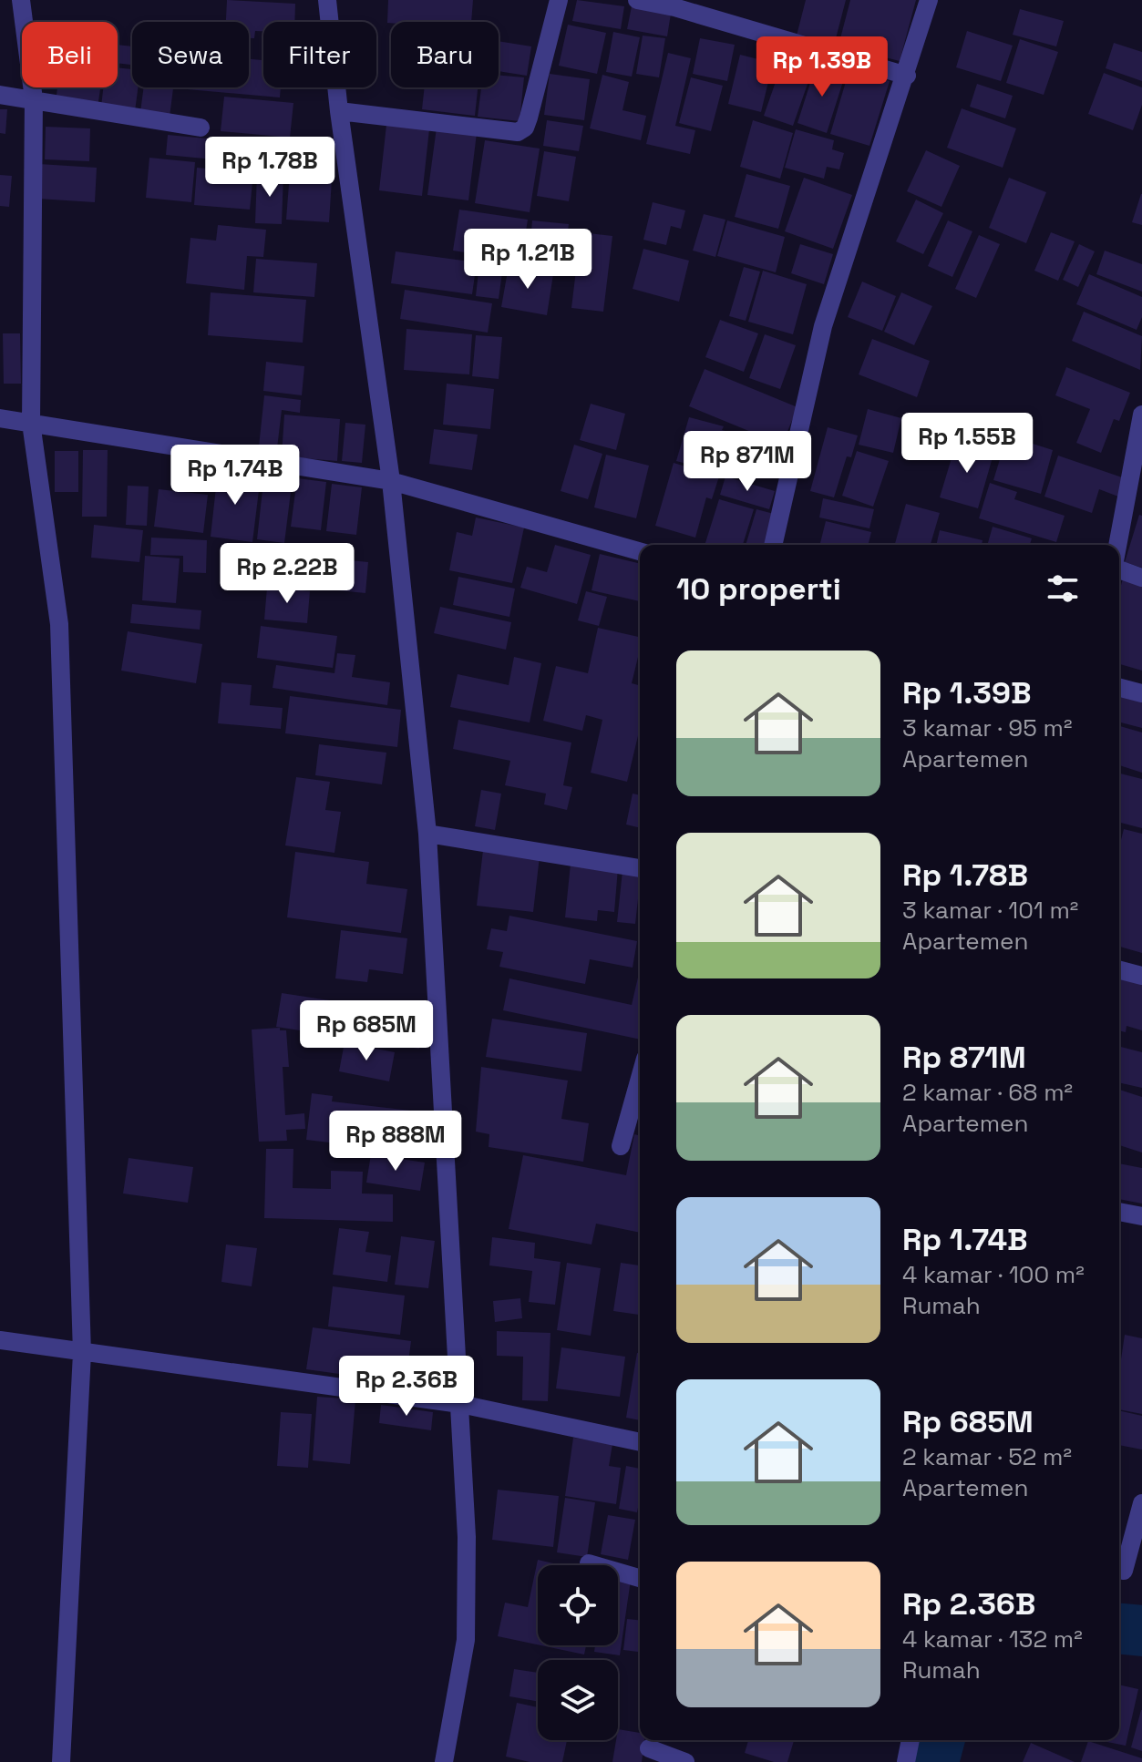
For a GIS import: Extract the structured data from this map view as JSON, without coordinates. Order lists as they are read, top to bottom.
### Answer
{
  "page": {
    "chip": [
      "Beli",
      "Sewa",
      "Filter",
      "Baru"
    ],
    "price": [
      "Rp 1.39B",
      "Rp 1.78B",
      "Rp 1.21B",
      "Rp 1.55B",
      "Rp 871M",
      "Rp 1.74B",
      "Rp 2.22B",
      "Rp 685M",
      "Rp 888M",
      "Rp 2.36B"
    ],
    "heading": "10 properti",
    "list": [
      {
        "name": "Rp 1.39B",
        "note": "3 kamar · 95 m² · Apartemen"
      },
      {
        "name": "Rp 1.78B",
        "note": "3 kamar · 101 m² · Apartemen"
      },
      {
        "name": "Rp 871M",
        "note": "2 kamar · 68 m² · Apartemen"
      },
      {
        "name": "Rp 1.74B",
        "note": "4 kamar · 100 m² · Rumah"
      },
      {
        "name": "Rp 685M",
        "note": "2 kamar · 52 m² · Apartemen"
      },
      {
        "name": "Rp 2.36B",
        "note": "4 kamar · 132 m² · Rumah"
      }
    ]
  }
}
